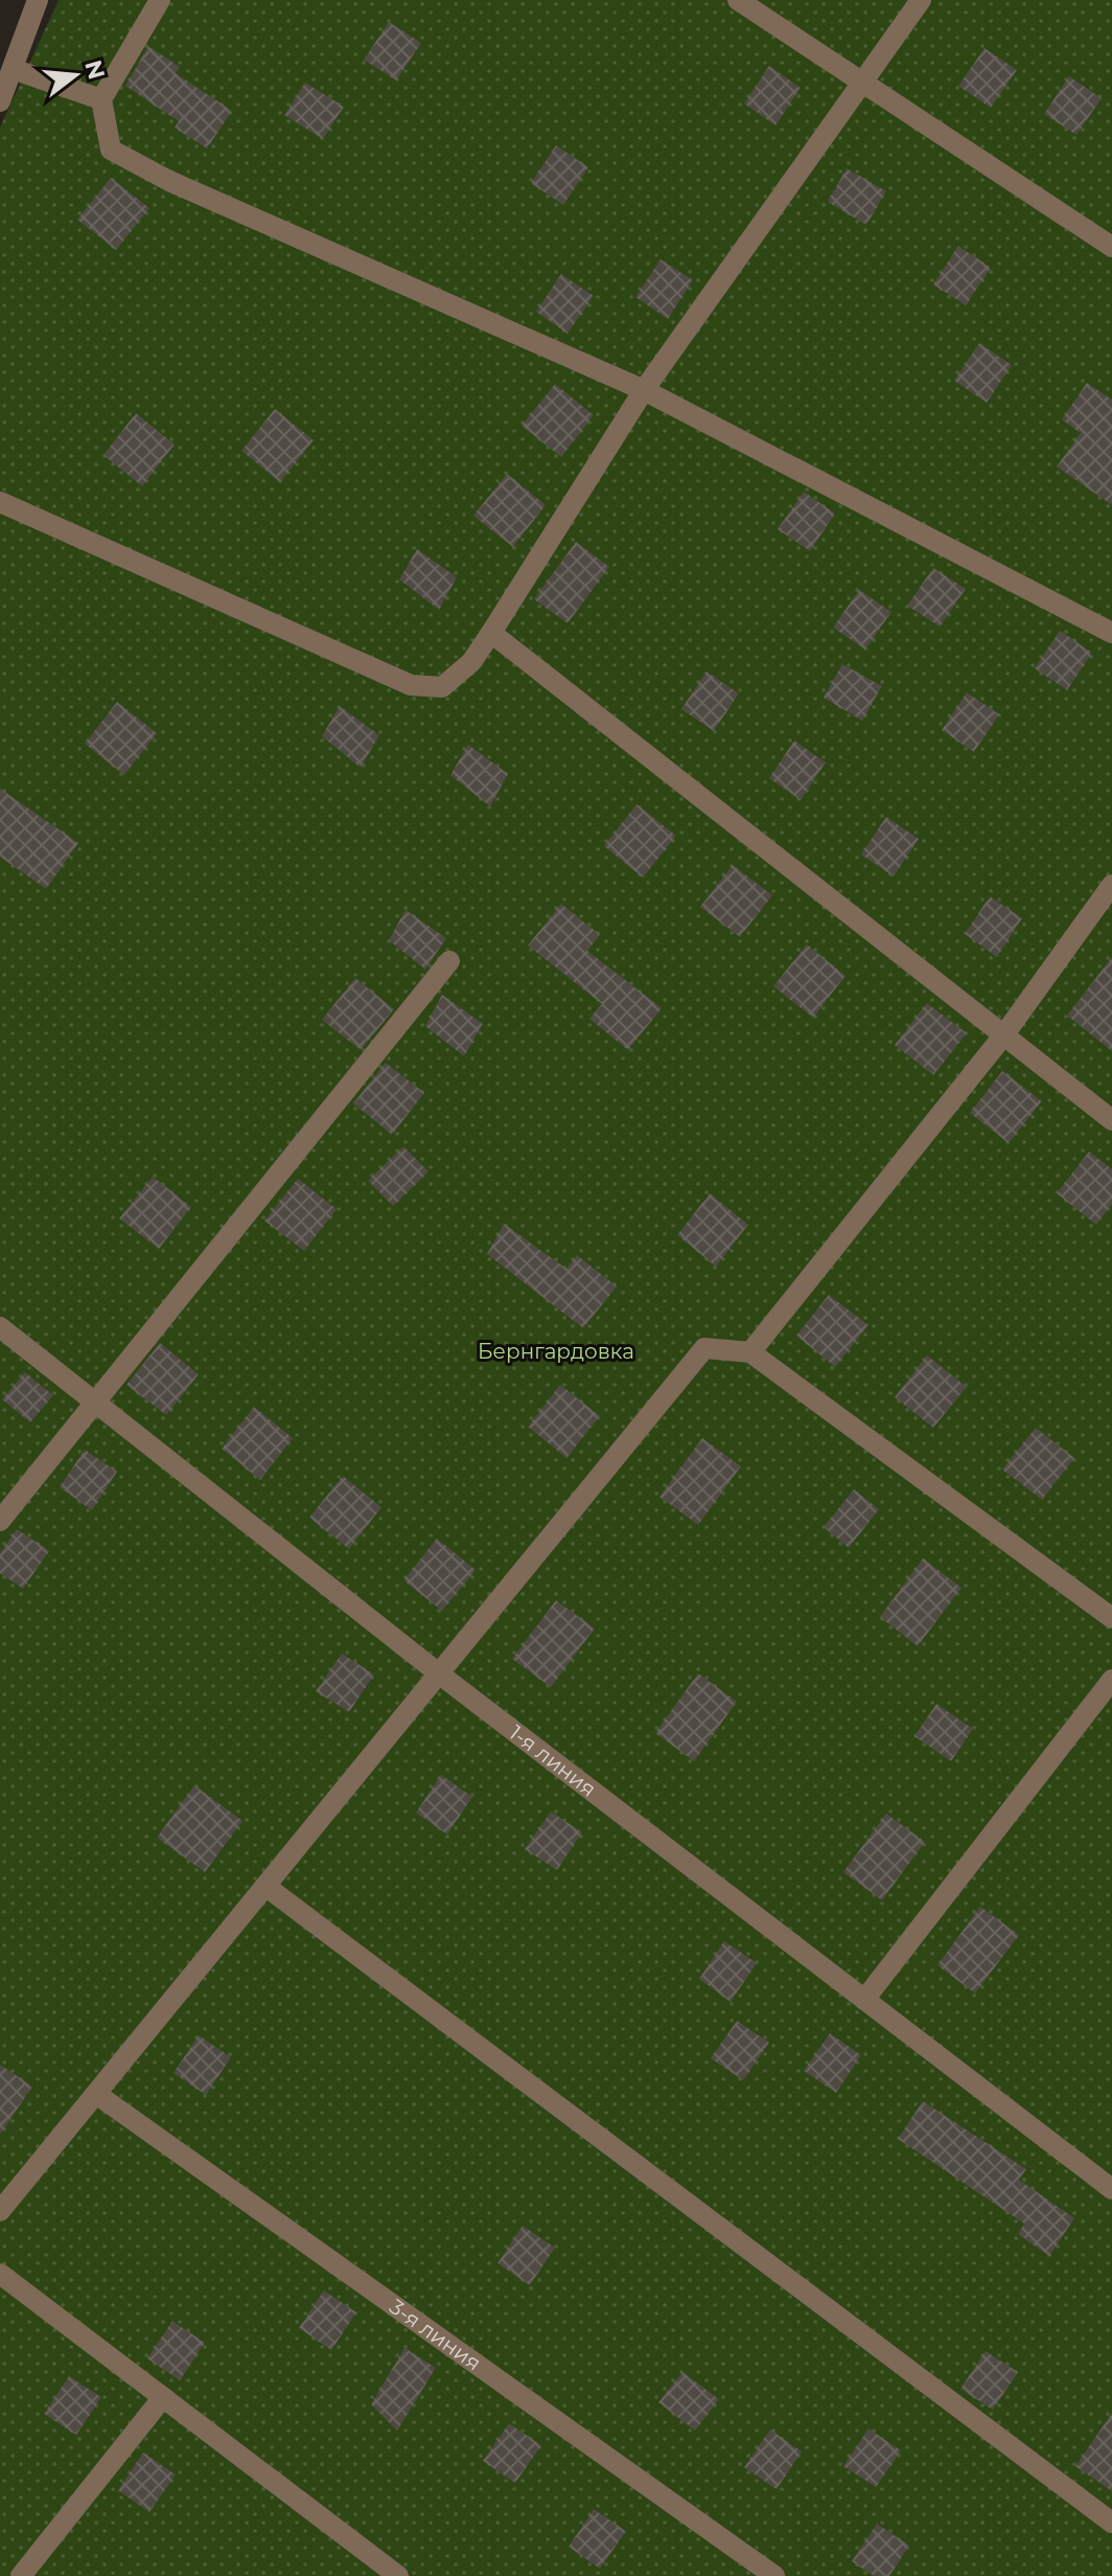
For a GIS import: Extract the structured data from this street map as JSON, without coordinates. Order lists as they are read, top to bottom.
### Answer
{
  "streets": {
    "street": ["1-я линия", "3-я линия"]
  },
  "parks": ["Бернгардовка"],
  "north": "right"
}
